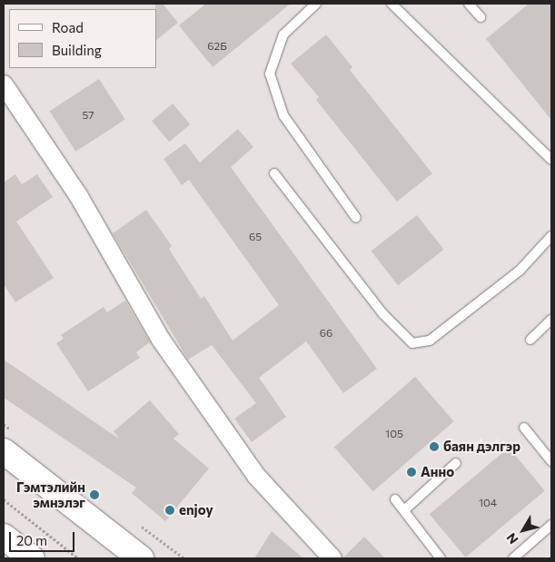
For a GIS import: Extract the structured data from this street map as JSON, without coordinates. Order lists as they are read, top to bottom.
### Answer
{
  "places": [
    "баян дэлгэр",
    "Анно",
    "Гэмтэлийн эмнэлэг",
    "enjoy"
  ],
  "house_numbers": [
    "62Б",
    "57",
    "65",
    "66",
    "105",
    "104"
  ],
  "legend": ["Road", "Building"],
  "scale_bar": "20 m",
  "north": "bottom left"
}
